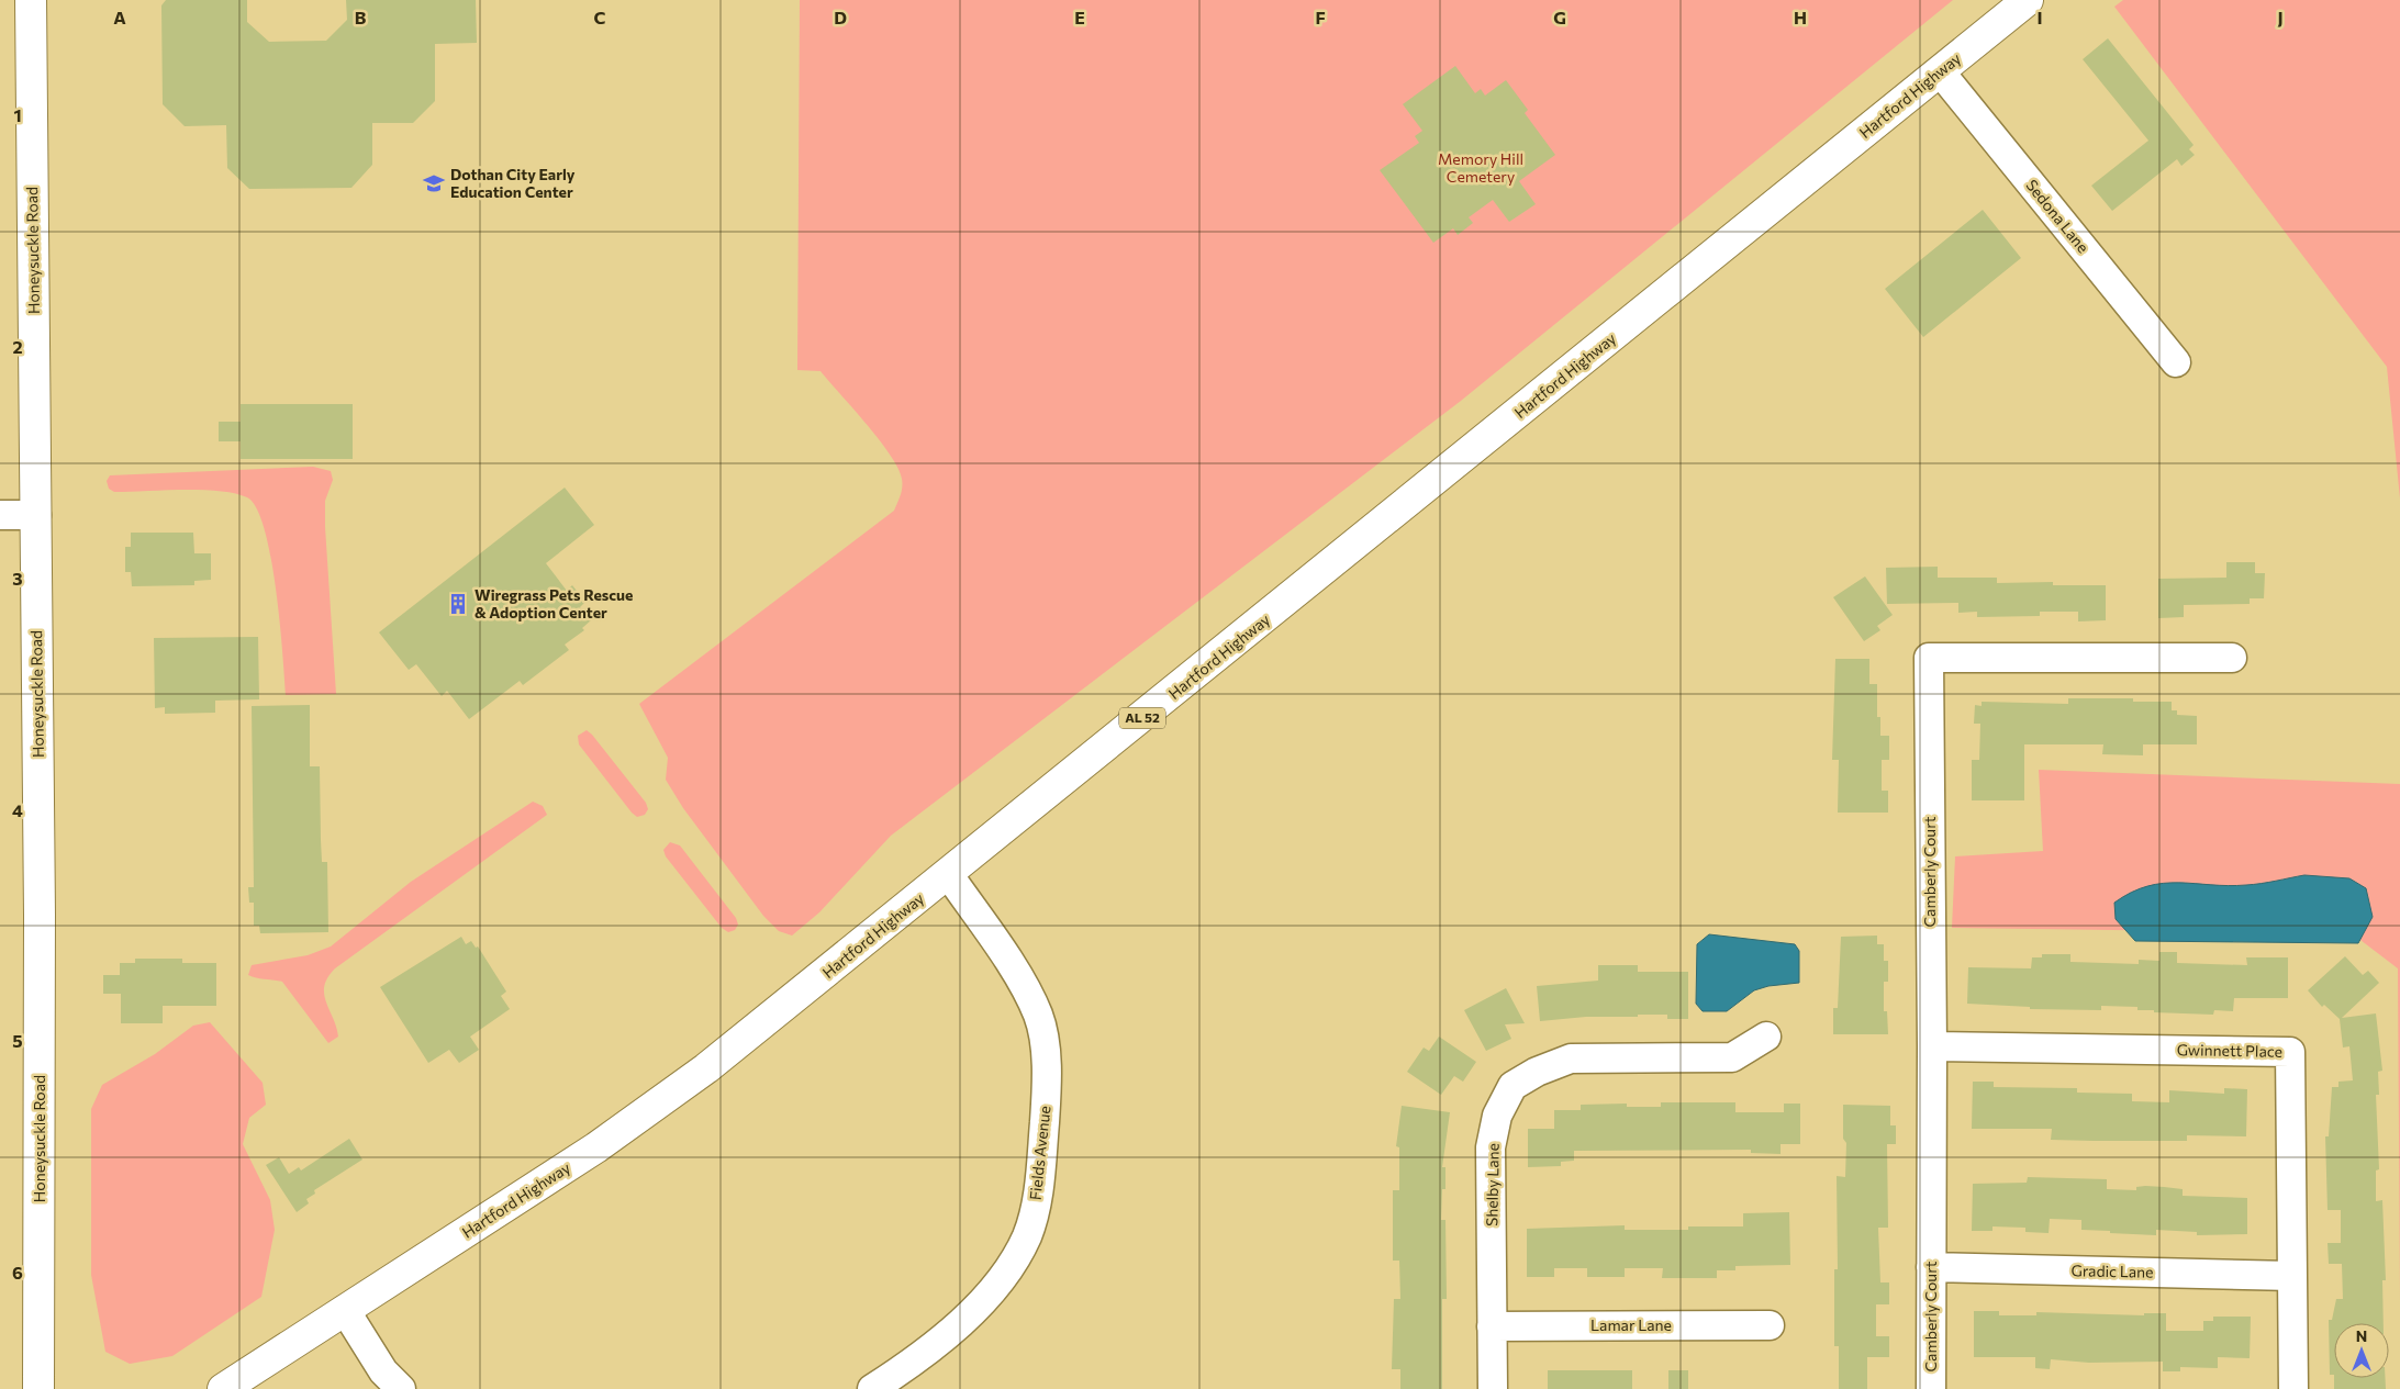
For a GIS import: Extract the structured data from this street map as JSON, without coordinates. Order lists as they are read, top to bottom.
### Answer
{
  "streets": {
    "main road": ["Hartford Highway", "Honeysuckle Road", "AL 52"],
    "street": [
      "Sedona Lane",
      "Camberly Court",
      "Gwinnett Place",
      "Fields Avenue",
      "Shelby Lane",
      "Gradic Lane",
      "Lamar Lane"
    ]
  },
  "crossings": [
    ["Hartford Highway", "Sedona Lane"],
    ["Hartford Highway", "Fields Avenue"],
    ["Camberly Court", "Gwinnett Place"],
    ["Camberly Court", "Gradic Lane"],
    ["Gwinnett Place", "Gradic Lane"],
    ["Shelby Lane", "Lamar Lane"]
  ],
  "parks": ["Memory Hill Cemetery"],
  "places": {
    "school or university": ["Dothan City Early Education Center"],
    "building": ["Wiregrass Pets Rescue & Adoption Center"]
  },
  "north": "top",
  "grid": {
    "columns": [
      "A",
      "B",
      "C",
      "D",
      "E",
      "F",
      "G",
      "H",
      "I",
      "J"
    ],
    "rows": [
      "1",
      "2",
      "3",
      "4",
      "5",
      "6"
    ]
  }
}
